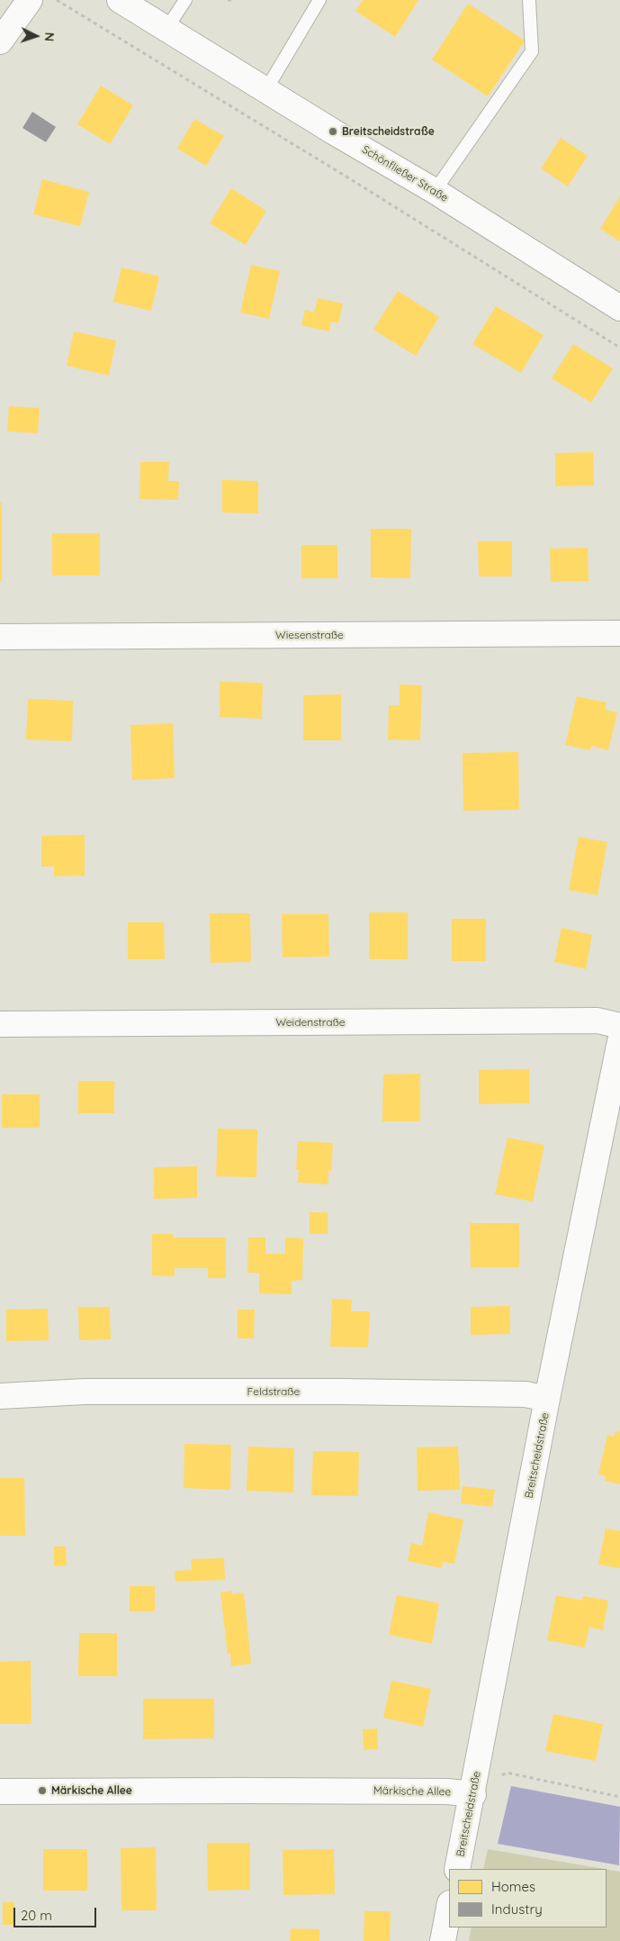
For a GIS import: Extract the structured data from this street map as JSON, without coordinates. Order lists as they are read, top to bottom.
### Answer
{
  "streets": {
    "street": [
      "Schönfließer Straße",
      "Wiesenstraße",
      "Weidenstraße",
      "Feldstraße",
      "Breitscheidstraße",
      "Märkische Allee"
    ]
  },
  "crossings": [
    ["Feldstraße", "Breitscheidstraße"],
    ["Breitscheidstraße", "Märkische Allee"]
  ],
  "places": ["Breitscheidstraße", "Märkische Allee"],
  "legend": ["Homes", "Industry"],
  "scale_bar": "20 m",
  "north": "right"
}
